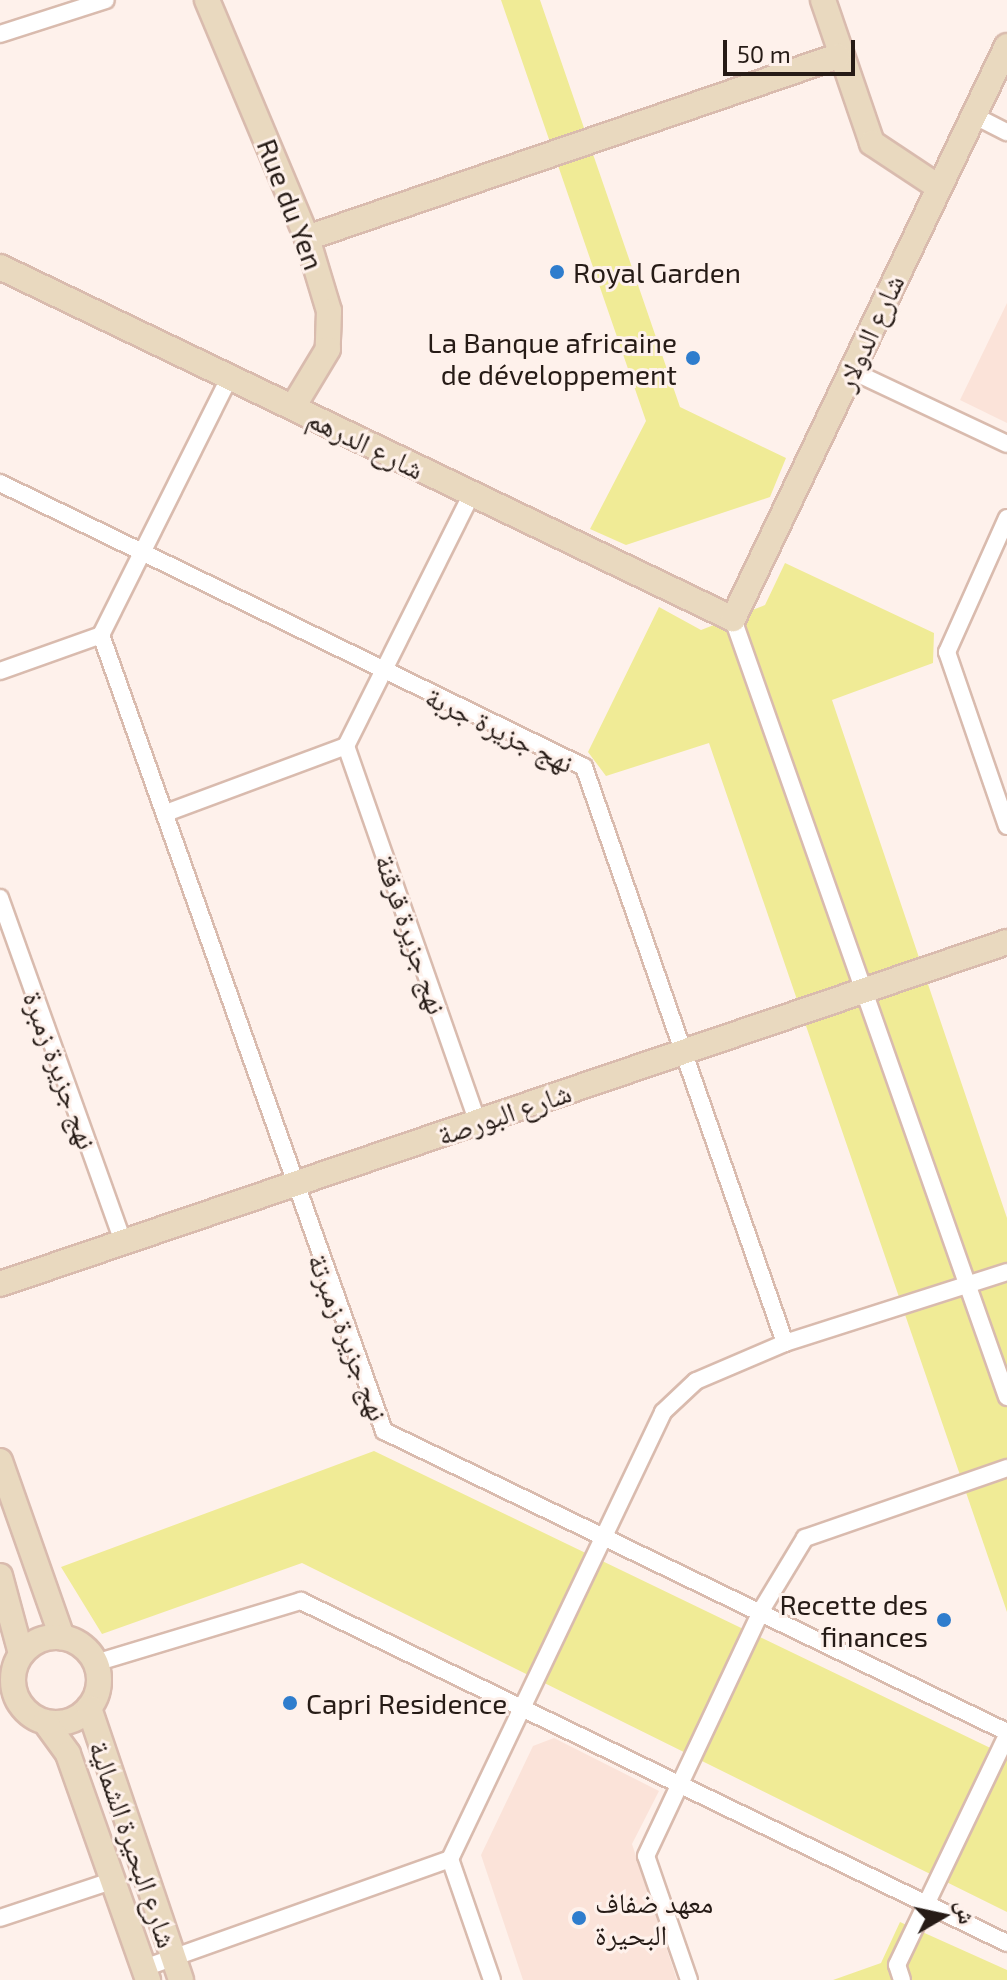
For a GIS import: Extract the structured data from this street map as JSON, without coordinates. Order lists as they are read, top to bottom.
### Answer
{
  "streets": {
    "street": [
      "Rue du Yen",
      "شارع الدولار",
      "شارع الدرهم",
      "نهج جزيرة جربة",
      "نهج جزيرة قرقنة",
      "نهج جزيرة زمبرة",
      "شارع البورصة",
      "نهج جزيرة زمبرتة",
      "شارع البحيرة الشمالية"
    ]
  },
  "crossings": [
    ["Rue du Yen", "شارع الدرهم"],
    ["شارع الدولار", "شارع الدرهم"],
    ["نهج جزيرة جربة", "شارع البورصة"],
    ["نهج جزيرة قرقنة", "شارع البورصة"],
    ["نهج جزيرة زمبرة", "شارع البورصة"],
    ["شارع البورصة", "نهج جزيرة زمبرتة"]
  ],
  "places": [
    "Royal Garden",
    "La Banque africaine de développement",
    "Recette des finances",
    "Capri Residence",
    "معهد ضفاف البحيرة"
  ],
  "scale_bar": "50 m",
  "north": "right"
}
